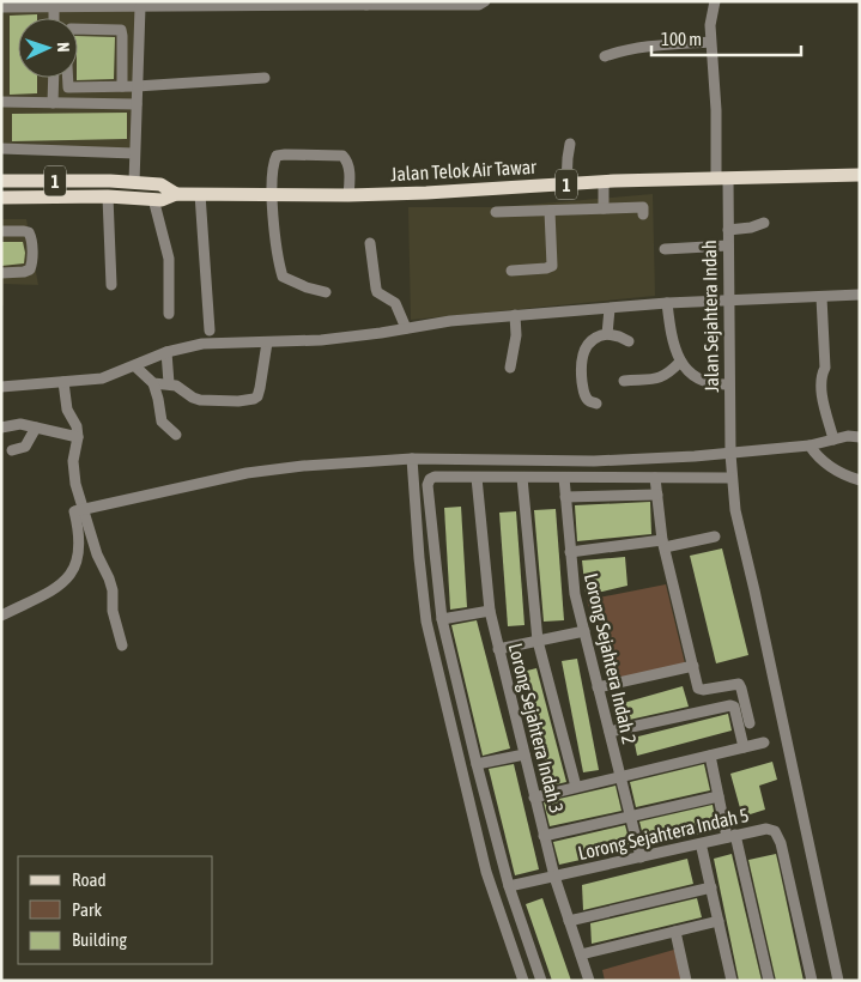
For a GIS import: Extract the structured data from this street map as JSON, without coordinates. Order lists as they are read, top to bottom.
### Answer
{
  "streets": {
    "main road": ["Jalan Telok Air Tawar", "1"],
    "street": [
      "Jalan Sejahtera Indah",
      "Lorong Sejahtera Indah 2",
      "Lorong Sejahtera Indah 3",
      "Lorong Sejahtera Indah 5"
    ]
  },
  "crossings": [
    ["Jalan Telok Air Tawar", "Jalan Sejahtera Indah"],
    ["Lorong Sejahtera Indah 2", "Lorong Sejahtera Indah 5"],
    ["Lorong Sejahtera Indah 3", "Lorong Sejahtera Indah 5"]
  ],
  "legend": ["Road", "Park", "Building"],
  "scale_bar": "100 m",
  "north": "right"
}
